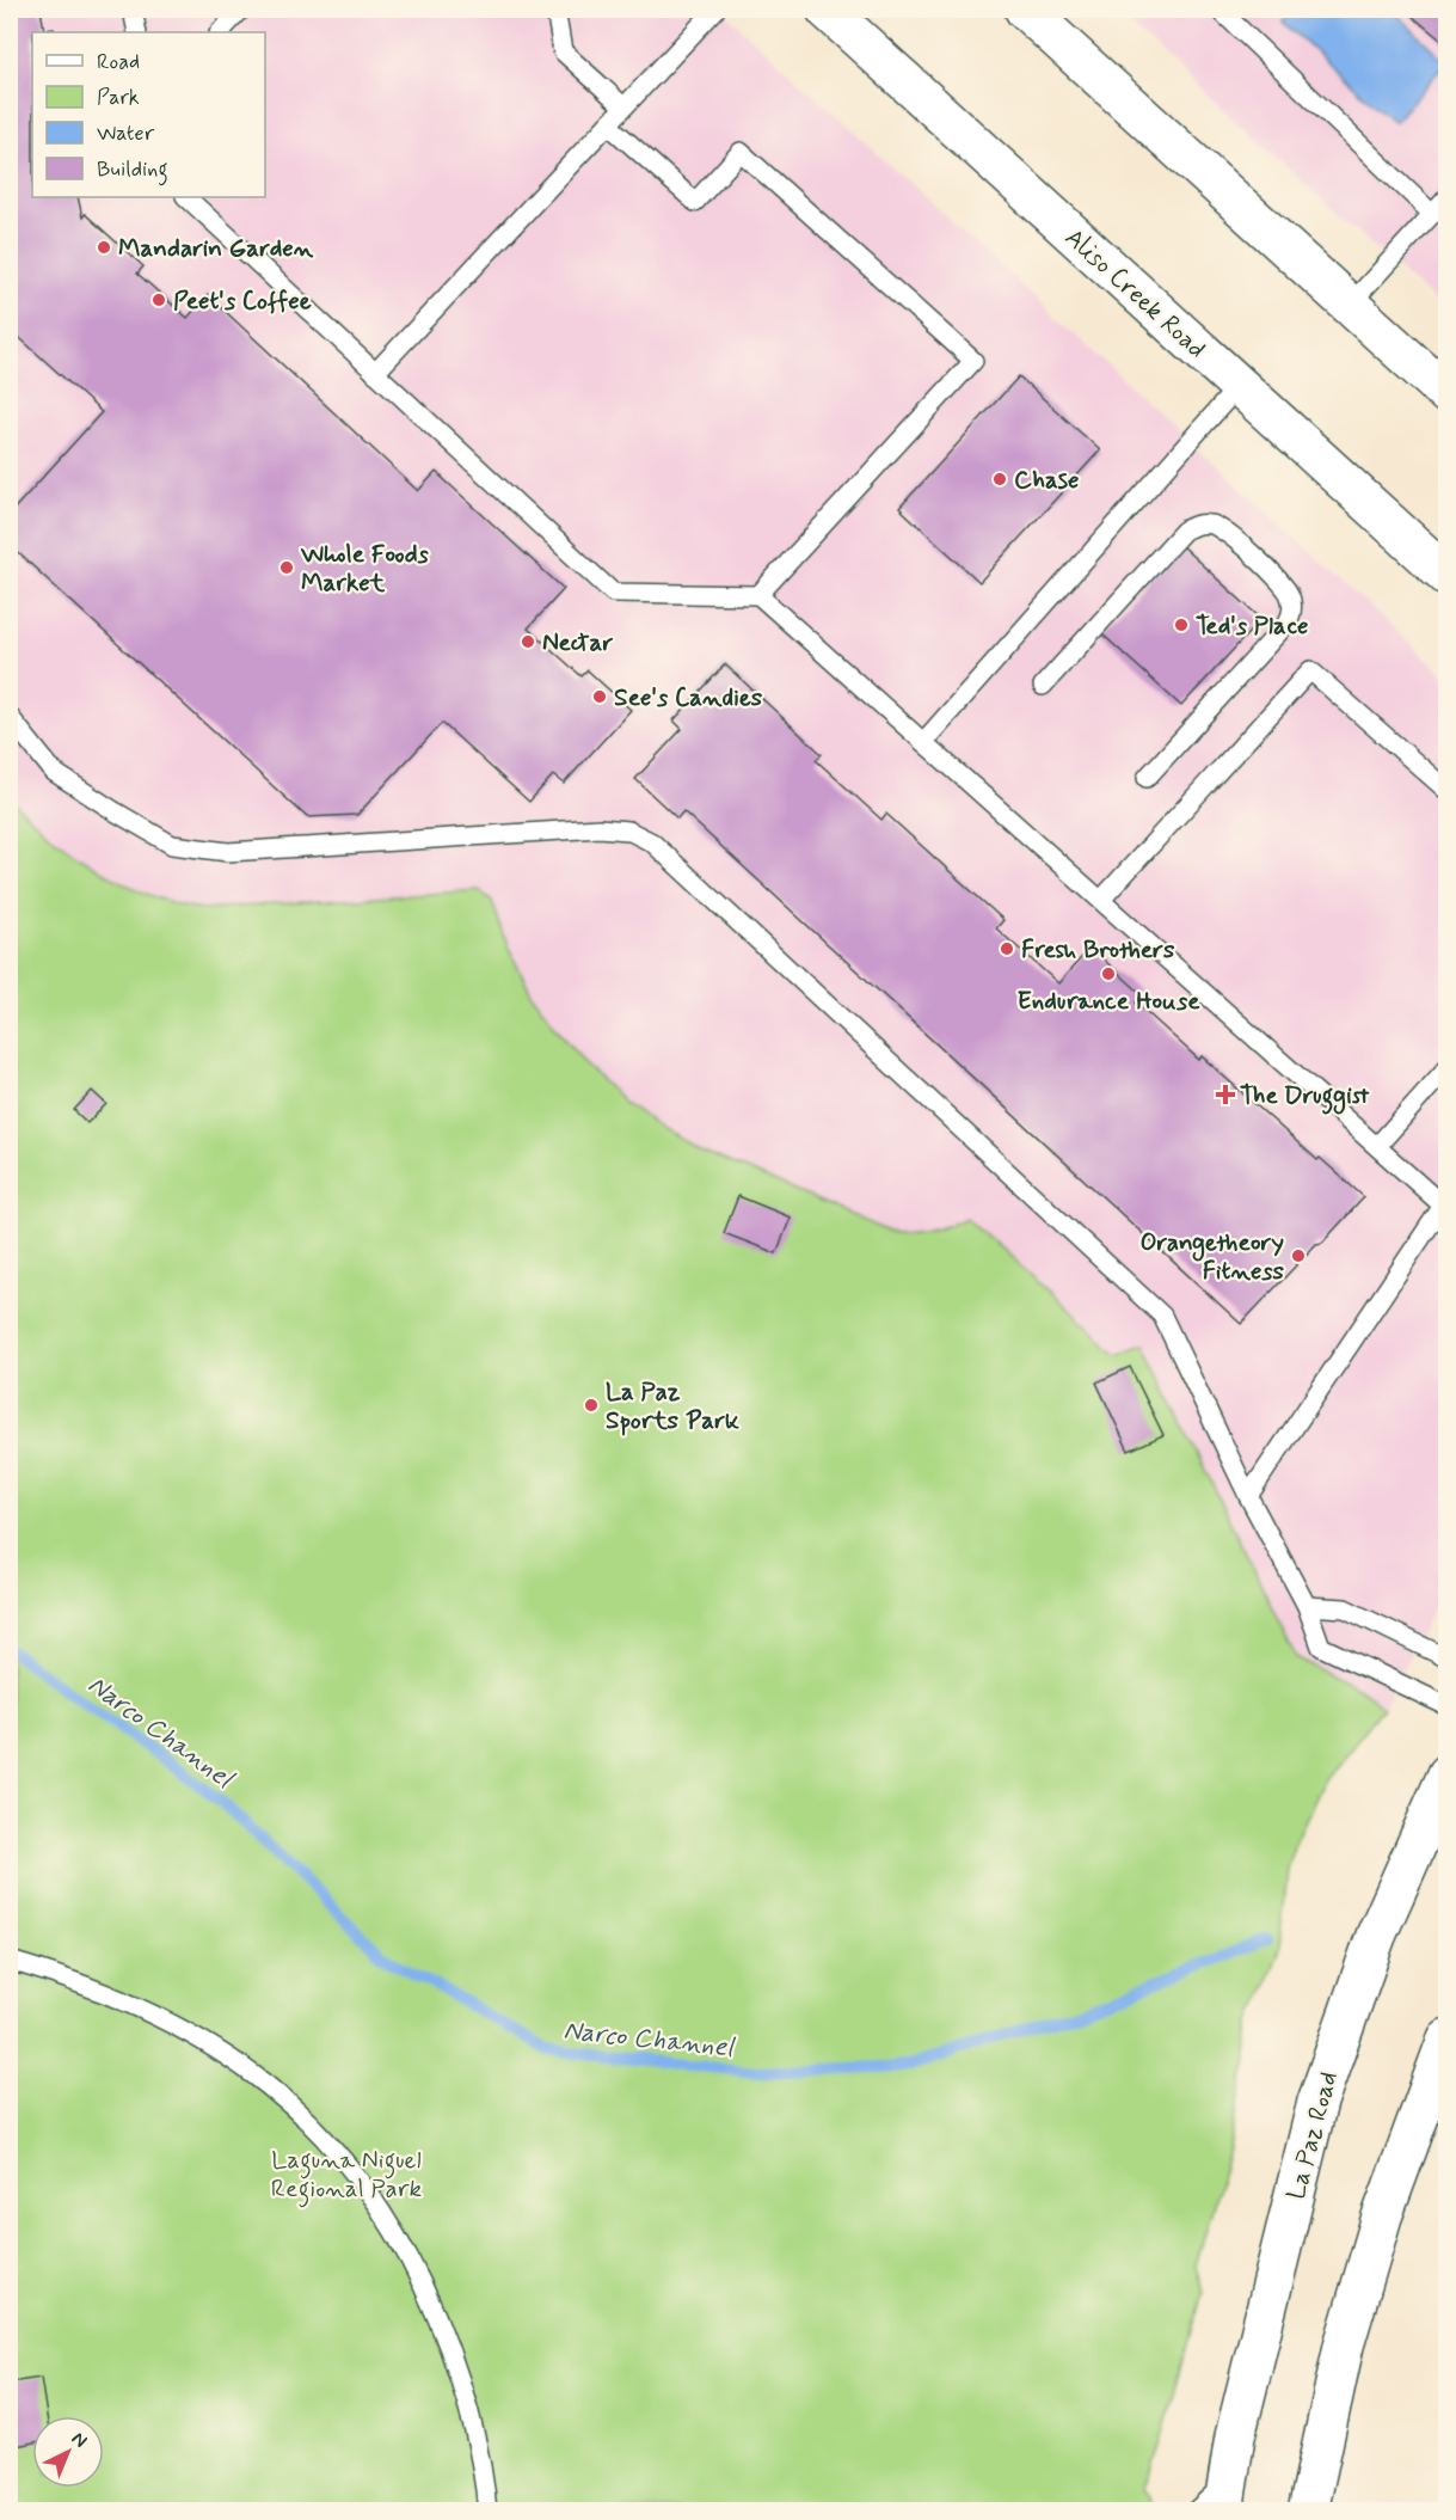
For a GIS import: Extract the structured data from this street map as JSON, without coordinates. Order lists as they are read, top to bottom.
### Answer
{
  "streets": {
    "main road": ["Aliso Creek Road", "La Paz Road"]
  },
  "water": ["Narco Channel"],
  "parks": ["Laguna Niguel Regional Park"],
  "places": {
    "other": [
      "Mandarin Garden",
      "Peet's Coffee",
      "Chase",
      "Whole Foods Market",
      "Ted's Place",
      "Nectar",
      "See's Candies",
      "Fresh Brothers",
      "Endurance House",
      "Orangetheory Fitness",
      "La Paz Sports Park"
    ],
    "health": ["The Druggist"]
  },
  "legend": [
    "Road",
    "Park",
    "Water",
    "Building"
  ],
  "north": "top right"
}
